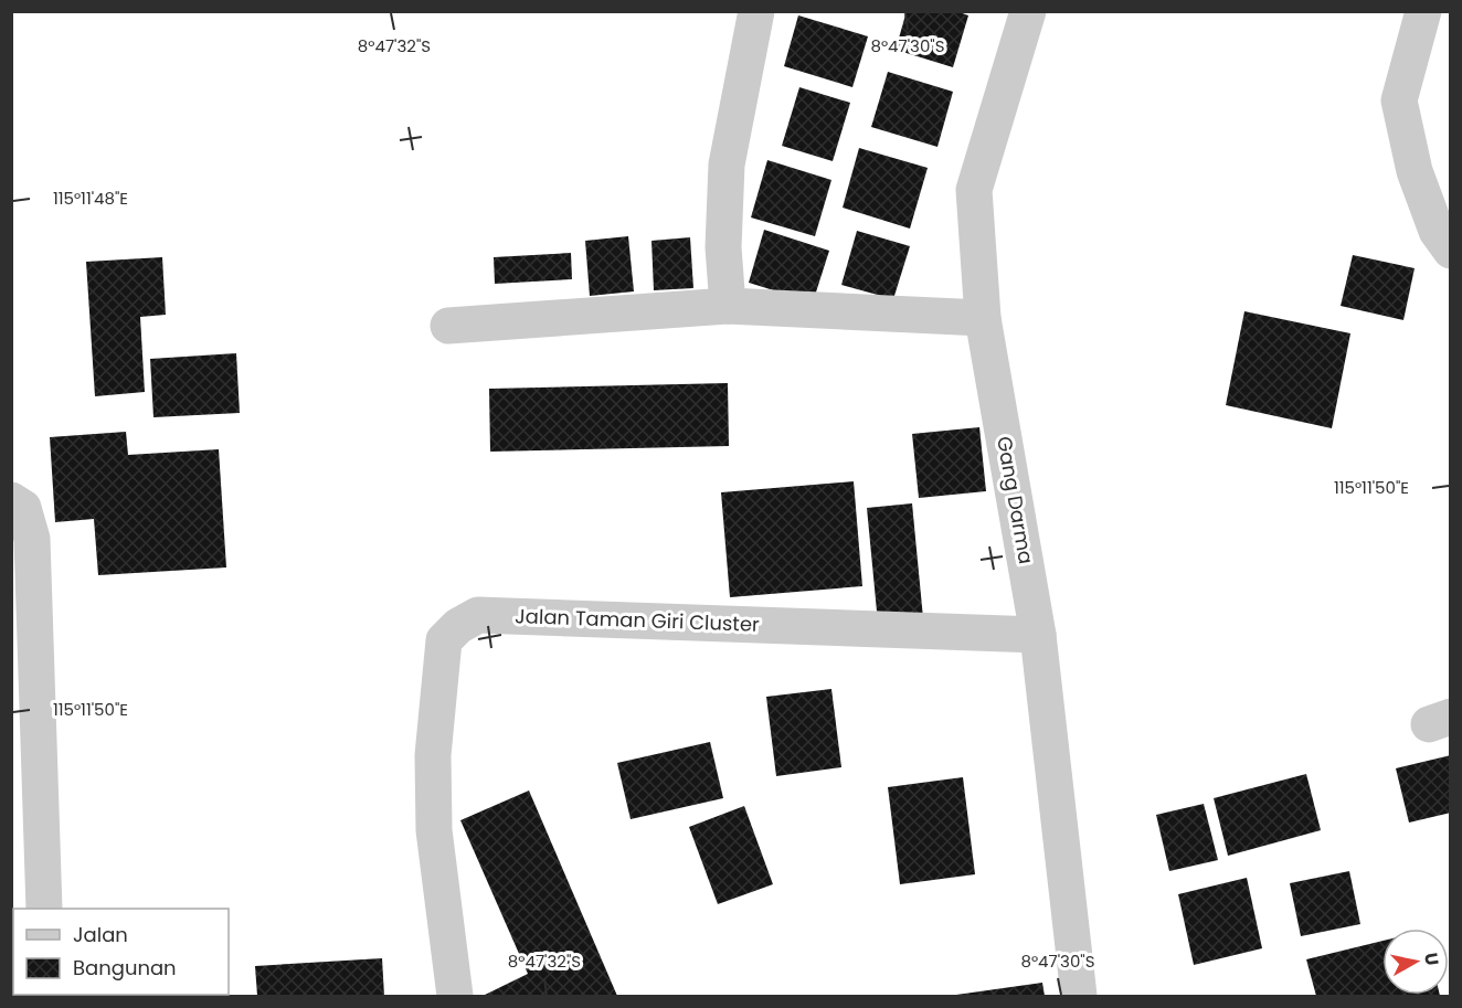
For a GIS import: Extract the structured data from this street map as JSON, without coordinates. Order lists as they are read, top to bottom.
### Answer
{
  "streets": {
    "street": ["Gang Darma", "Jalan Taman Giri Cluster"]
  },
  "crossings": [
    ["Gang Darma", "Jalan Taman Giri Cluster"]
  ],
  "legend": ["Jalan", "Bangunan"],
  "north": "right",
  "coordinates": [
    "8°47'32\"S",
    "8°47'30\"S",
    "115°11'48\"E",
    "115°11'50\"E"
  ]
}
